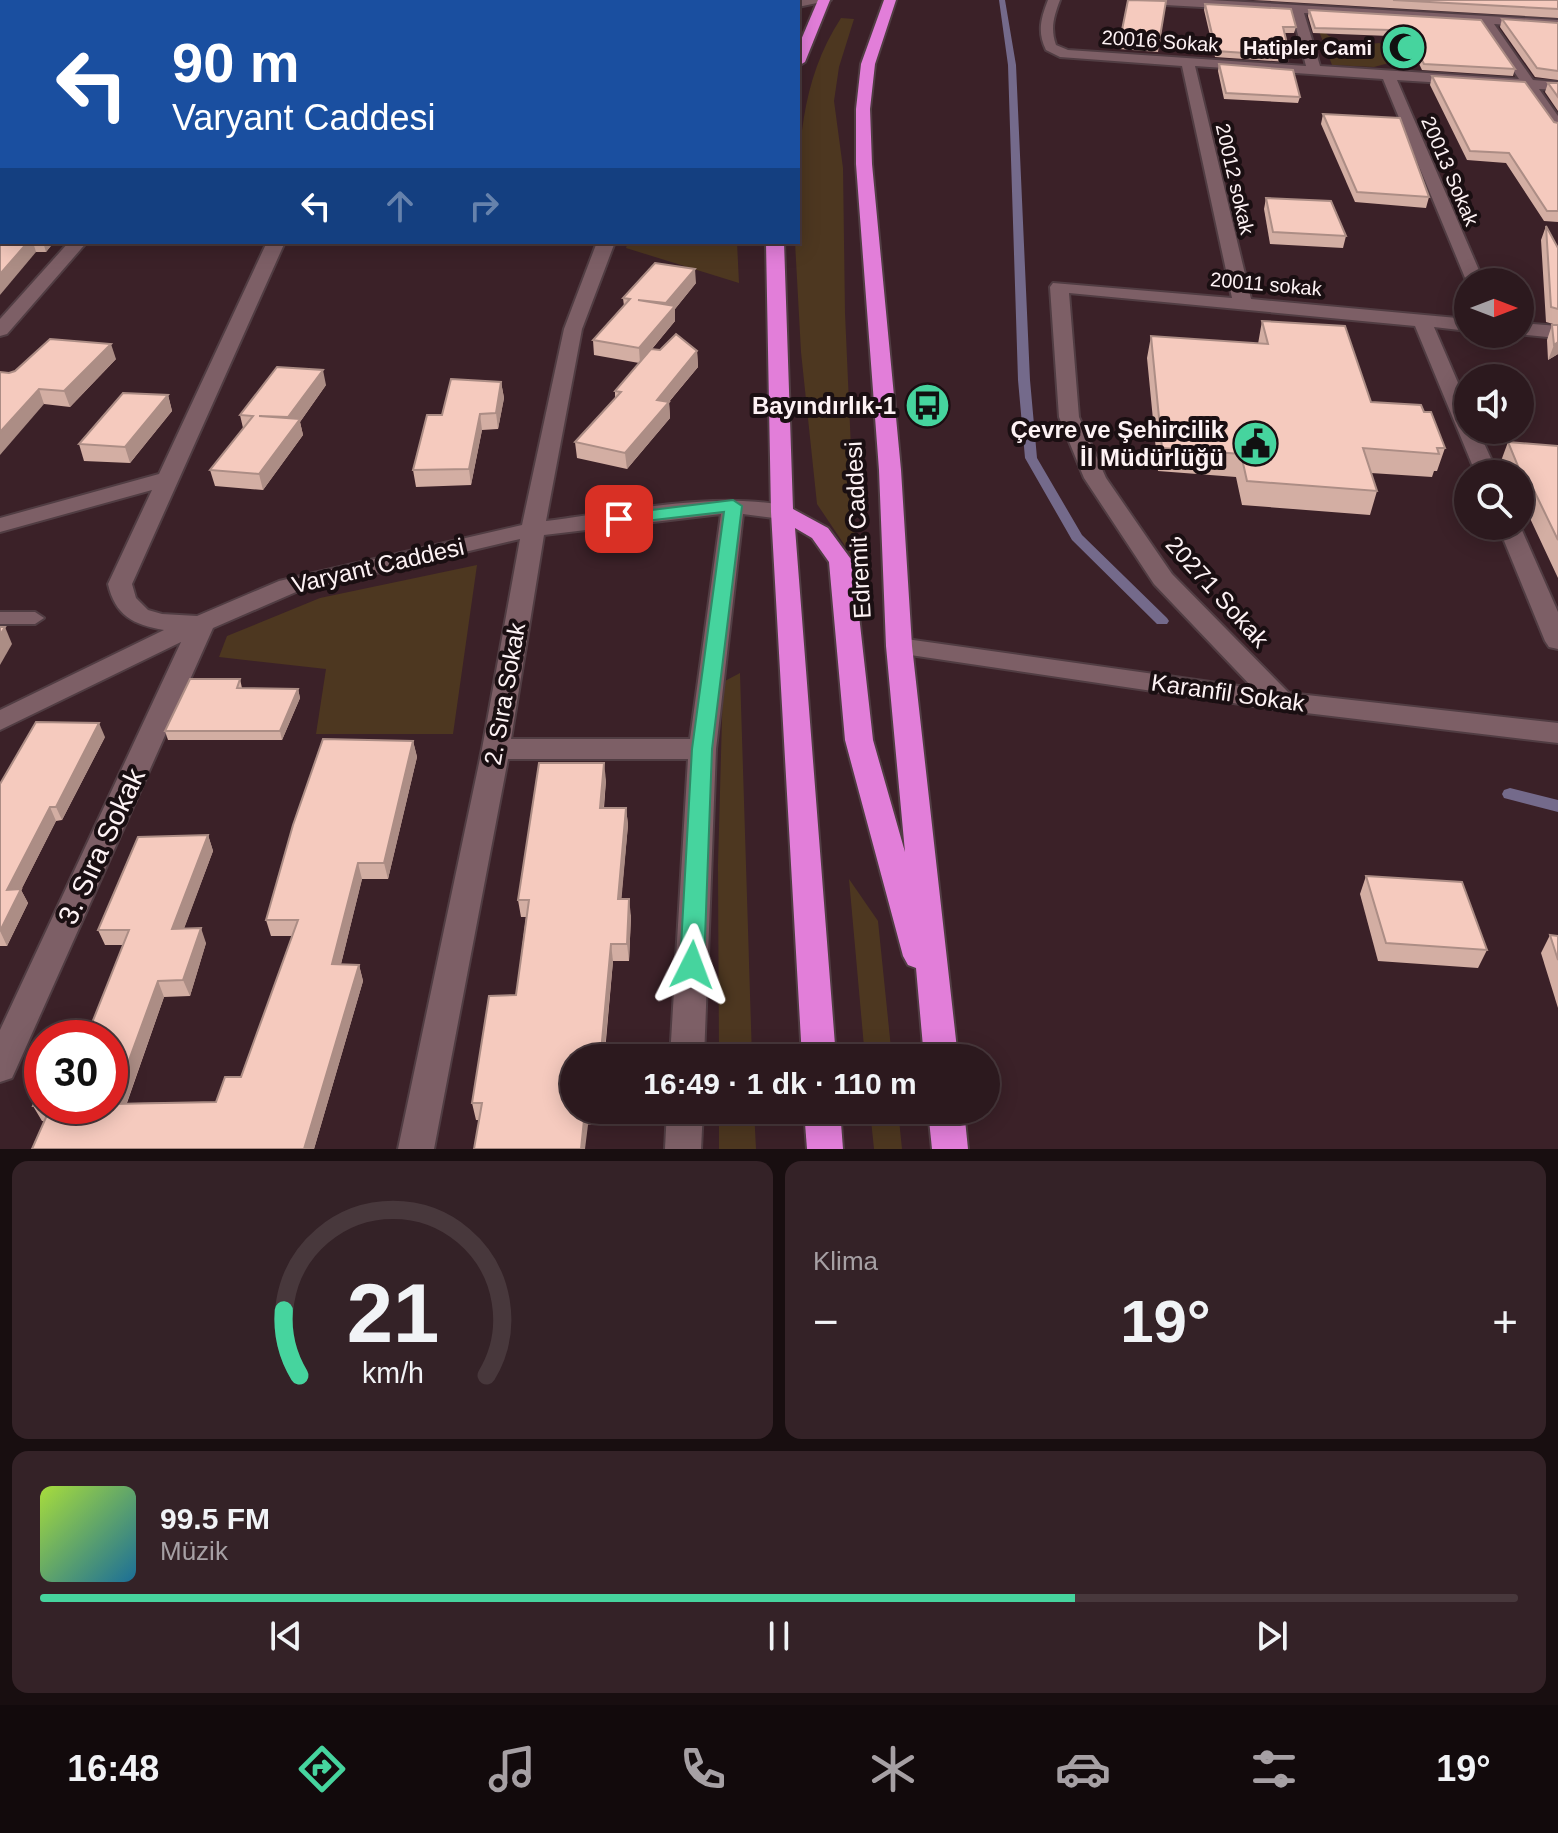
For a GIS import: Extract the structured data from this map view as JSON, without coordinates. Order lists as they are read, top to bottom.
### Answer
{
  "streets": {
    "highway": ["Edremit Caddesi"],
    "street": [
      "20016 Sokak",
      "20013 Sokak",
      "20012 sokak",
      "20011 sokak",
      "Varyant Caddesi",
      "20271 Sokak",
      "Karanfil Sokak",
      "2. Sıra Sokak",
      "3. Sıra Sokak"
    ]
  },
  "crossings": [
    ["20016 Sokak", "20013 Sokak"],
    ["20016 Sokak", "20012 sokak"],
    ["20012 sokak", "20011 sokak"],
    ["20011 sokak", "20271 Sokak"],
    ["Edremit Caddesi", "Karanfil Sokak"],
    ["Varyant Caddesi", "2. Sıra Sokak"],
    ["Varyant Caddesi", "3. Sıra Sokak"],
    ["20271 Sokak", "Karanfil Sokak"]
  ],
  "places": {
    "mosque": ["Hatipler Cami"],
    "bus stop": ["Bayındırlık-1"],
    "public building": ["Çevre ve Şehircilik İl Müdürlüğü"]
  },
  "north": "right",
  "page": {
    "turn": ["90 m", "Varyant Caddesi"],
    "limit": "30",
    "trip": "16:49 · 1 dk · 110 m",
    "tile": "Klima",
    "heat": ["−", "19°", "+"],
    "song": ["99.5 FM", "Müzik"],
    "tabs": ["16:48", "19°"],
    "gauge": ["21", "km/h"]
  }
}
